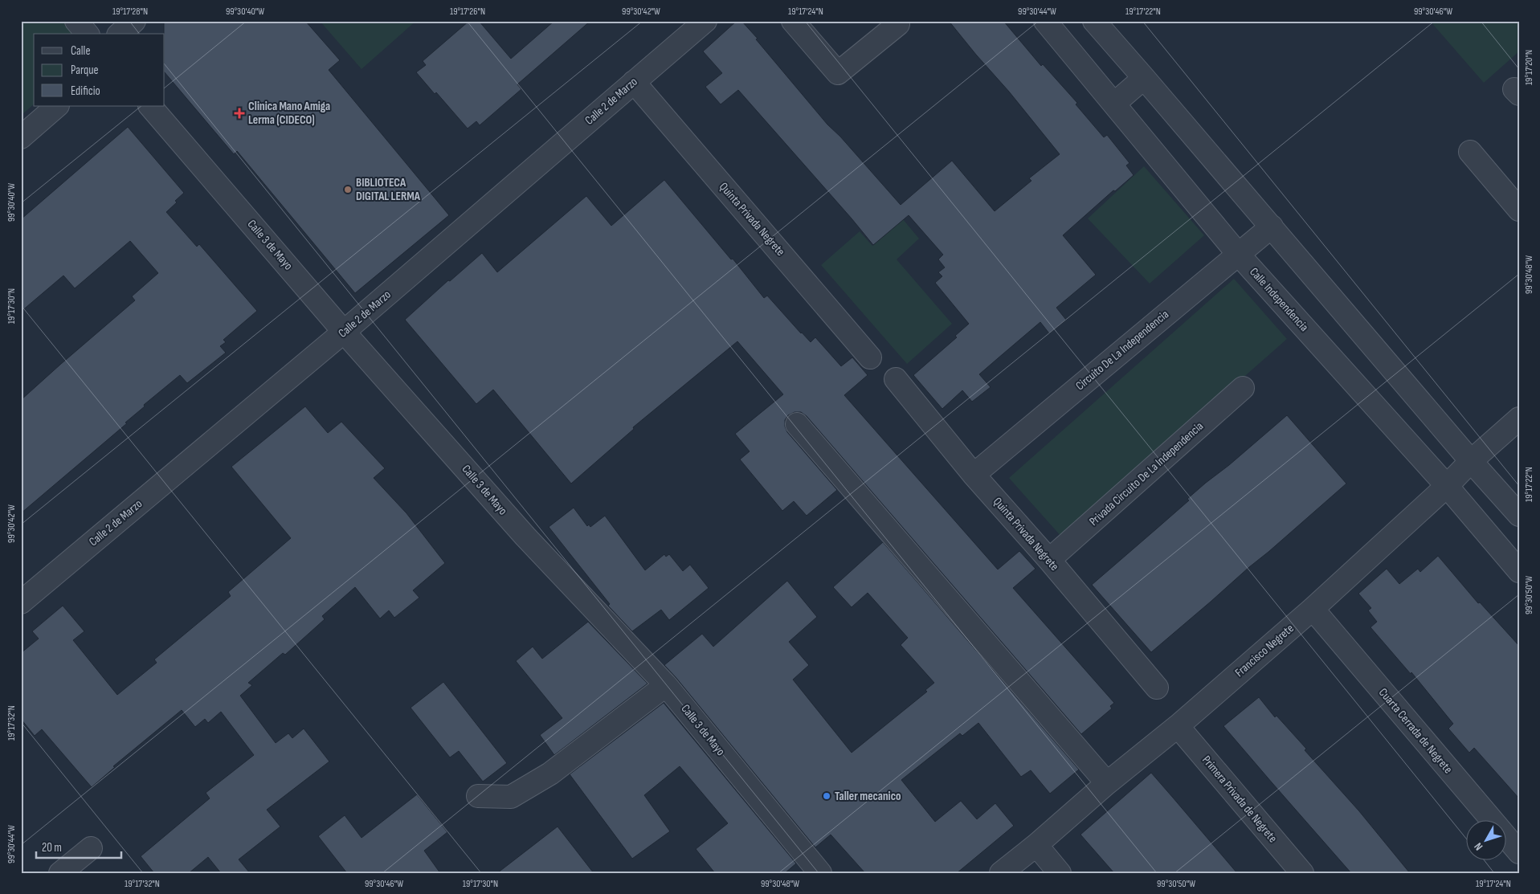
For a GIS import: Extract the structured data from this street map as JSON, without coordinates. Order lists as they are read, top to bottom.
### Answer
{
  "streets": {
    "street": [
      "Calle 2 de Marzo",
      "Quinta Privada Negrete",
      "Calle 3 de Mayo",
      "Calle Independencia",
      "Circuito De La Independencia",
      "Privada Circuito De La Independencia",
      "Francisco Negrete",
      "Cuarta Cerrada de Negrete",
      "Primera Privada de Negrete"
    ]
  },
  "crossings": [
    ["Calle 2 de Marzo", "Quinta Privada Negrete"],
    ["Calle 2 de Marzo", "Calle 3 de Mayo"],
    ["Quinta Privada Negrete", "Circuito De La Independencia"],
    ["Quinta Privada Negrete", "Privada Circuito De La Independencia"],
    ["Calle Independencia", "Circuito De La Independencia"],
    ["Calle Independencia", "Francisco Negrete"],
    ["Francisco Negrete", "Cuarta Cerrada de Negrete"],
    ["Francisco Negrete", "Primera Privada de Negrete"]
  ],
  "places": {
    "health": ["Clinica Mano Amiga Lerma (CIDECO)"],
    "other": ["BIBLIOTECA DIGITAL LERMA", "Taller mecanico"]
  },
  "legend": ["Calle", "Parque", "Edificio"],
  "scale_bar": "20 m",
  "north": "bottom left",
  "coordinates": [
    "19°17'28\"N",
    "99°30'40\"W",
    "19°17'26\"N",
    "99°30'42\"W",
    "19°17'24\"N",
    "99°30'44\"W",
    "19°17'22\"N",
    "99°30'46\"W",
    "19°17'20\"N",
    "99°30'48\"W",
    "19°17'30\"N",
    "99°30'50\"W",
    "19°17'32\"N"
  ]
}
